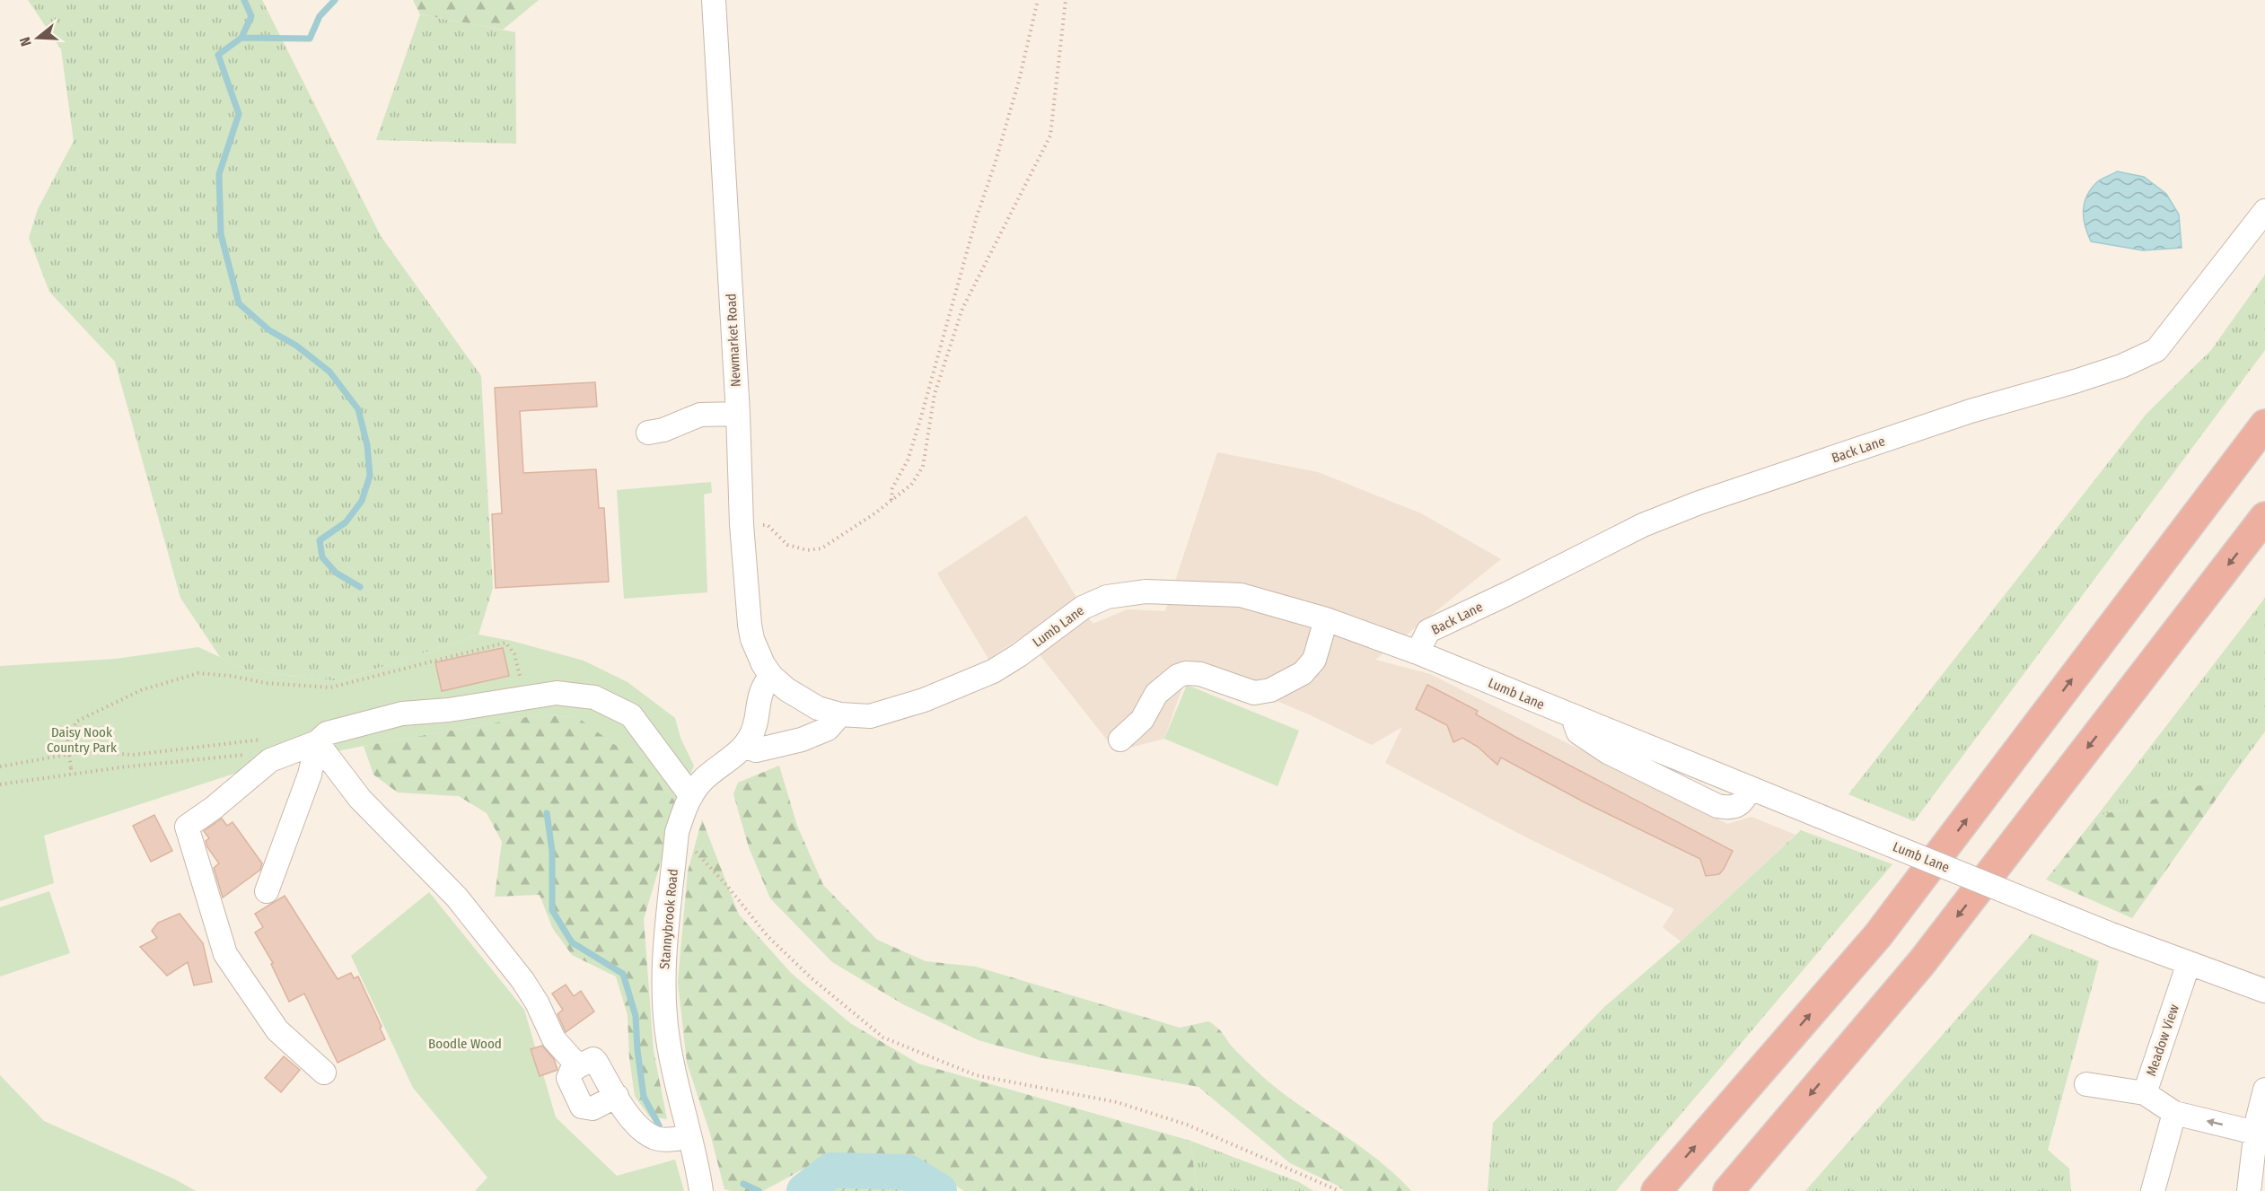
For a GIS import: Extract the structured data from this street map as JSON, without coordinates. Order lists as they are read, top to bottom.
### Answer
{
  "streets": {
    "street": [
      "Newmarket Road",
      "Back Lane",
      "Lumb Lane",
      "Stannybrook Road",
      "Meadow View"
    ]
  },
  "crossings": [
    ["Newmarket Road", "Lumb Lane"],
    ["Newmarket Road", "Stannybrook Road"],
    ["Back Lane", "Lumb Lane"],
    ["Lumb Lane", "Stannybrook Road"],
    ["Lumb Lane", "Meadow View"]
  ],
  "parks": ["Daisy Nook Country Park", "Boodle Wood"],
  "north": "left"
}
